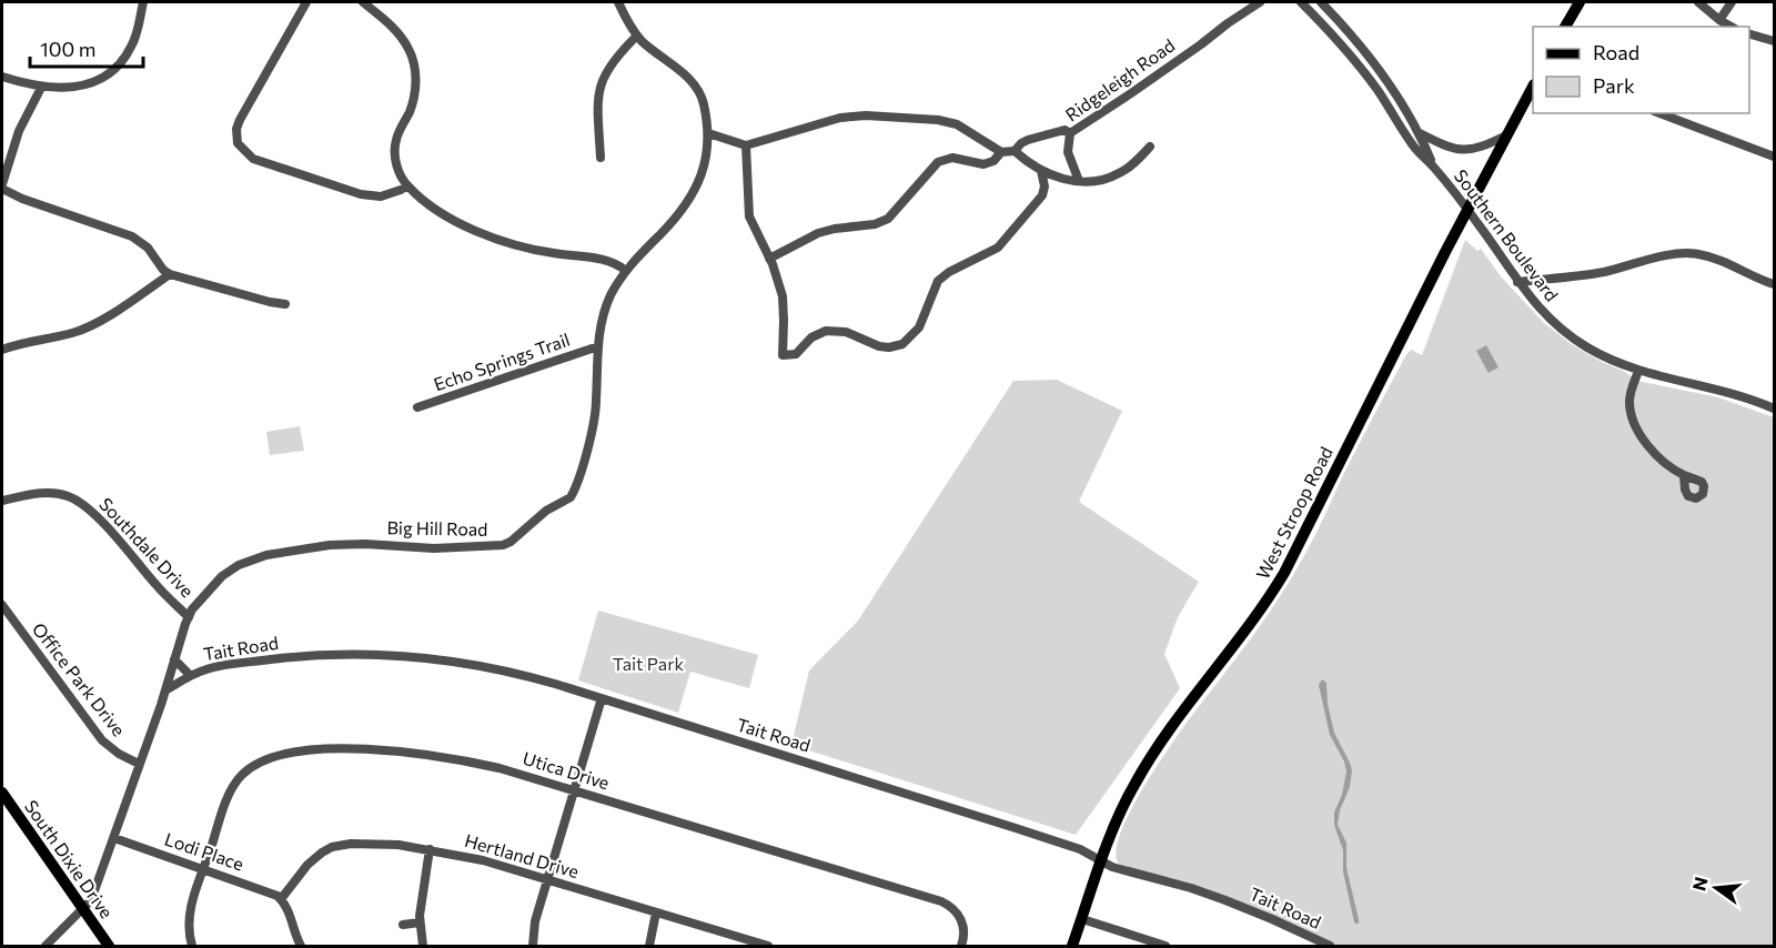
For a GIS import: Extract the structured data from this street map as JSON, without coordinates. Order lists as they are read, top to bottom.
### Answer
{
  "streets": {
    "main road": ["West Stroop Road", "South Dixie Drive"],
    "street": [
      "Ridgeleigh Road",
      "Southern Boulevard",
      "Echo Springs Trail",
      "Big Hill Road",
      "Southdale Drive",
      "Tait Road",
      "Office Park Drive",
      "Utica Drive",
      "Lodi Place",
      "Hertland Drive"
    ]
  },
  "crossings": [
    ["Southern Boulevard", "West Stroop Road"],
    ["Echo Springs Trail", "Big Hill Road"],
    ["West Stroop Road", "Tait Road"],
    ["Big Hill Road", "Southdale Drive"],
    ["Big Hill Road", "Tait Road"],
    ["Big Hill Road", "Office Park Drive"],
    ["Big Hill Road", "Lodi Place"],
    ["Big Hill Road", "South Dixie Drive"],
    ["Utica Drive", "Lodi Place"],
    ["Lodi Place", "Hertland Drive"]
  ],
  "parks": ["Tait Park"],
  "legend": ["Road", "Park"],
  "scale_bar": "100 m",
  "north": "left"
}
